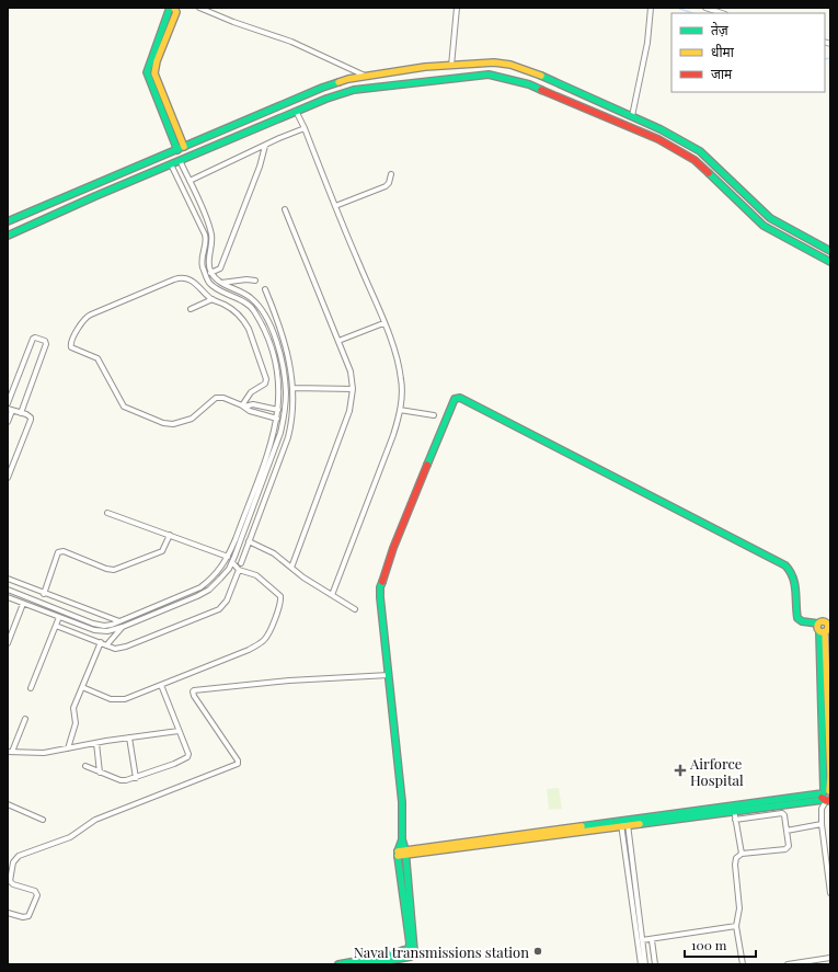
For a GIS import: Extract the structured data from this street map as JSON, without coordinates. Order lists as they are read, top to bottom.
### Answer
{
  "places": {
    "health": ["Airforce Hospital"],
    "other": ["Naval transmissions station"]
  },
  "legend": ["तेज़", "धीमा", "जाम"],
  "scale_bar": "100 m"
}
